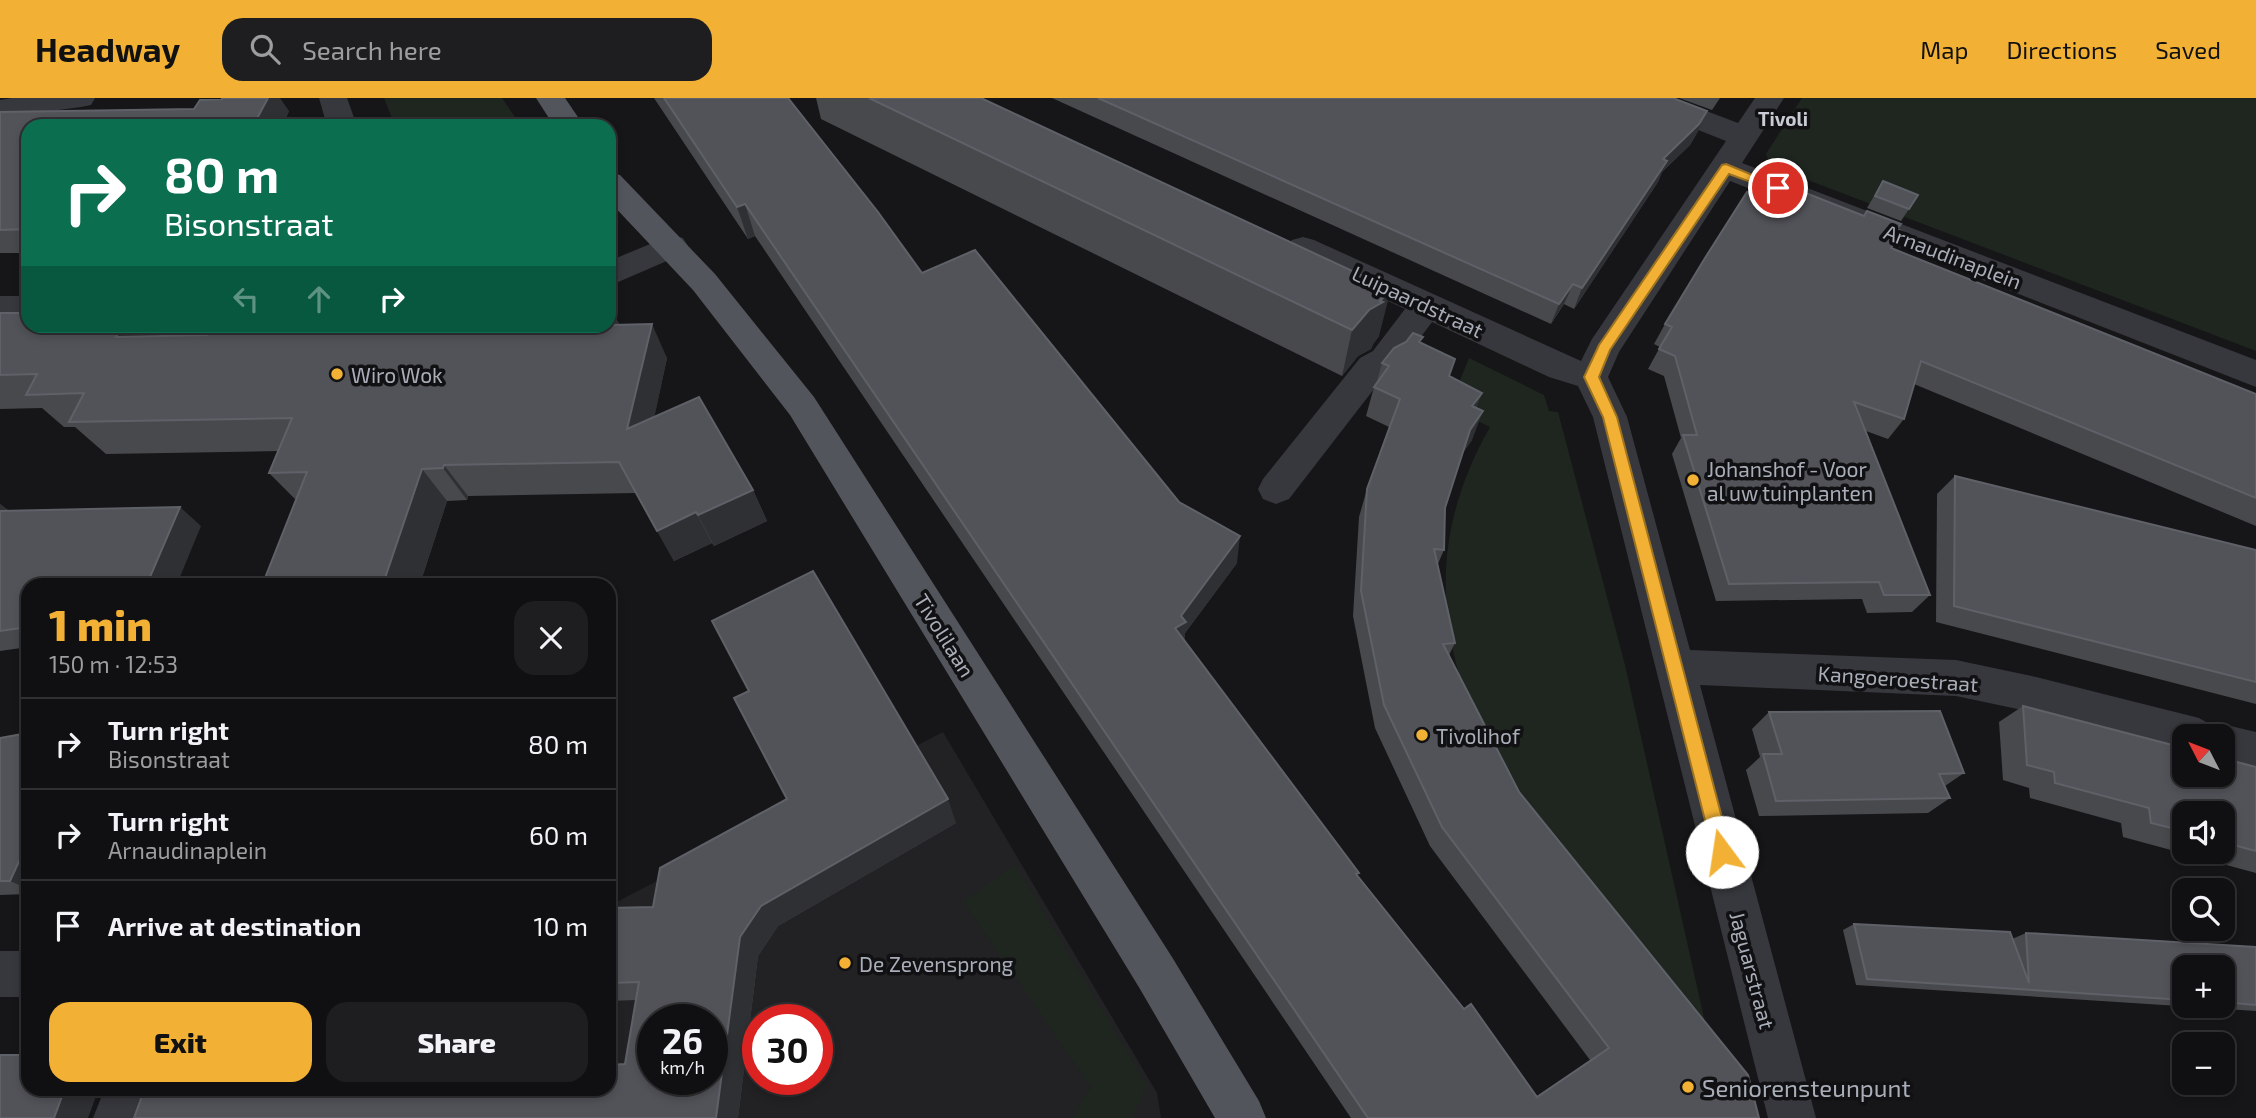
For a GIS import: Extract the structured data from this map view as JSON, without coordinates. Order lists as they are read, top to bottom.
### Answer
{
  "streets": {
    "main road": ["Tivolilaan"],
    "street": [
      "Arnaudinaplein",
      "Luipaardstraat",
      "Kangoeroestraat",
      "Jaguarstraat"
    ]
  },
  "crossings": [
    ["Luipaardstraat", "Jaguarstraat"],
    ["Kangoeroestraat", "Jaguarstraat"]
  ],
  "districts": ["Tivoli"],
  "places": [
    "Wiro Wok",
    "Johanshof - Voor al uw tuinplanten",
    "Tivolihof",
    "De Zevensprong",
    "Seniorensteunpunt"
  ],
  "north": "top left",
  "page": {
    "header": "Headway",
    "search": "Search here",
    "nav": ["Map", "Directions", "Saved"],
    "turn": ["80 m", "Bisonstraat"],
    "heading": ["1 min", "150 m · 12:53"],
    "list": [
      {
        "name": "Turn right",
        "note": "Bisonstraat",
        "value": "80 m"
      },
      {
        "name": "Turn right",
        "note": "Arnaudinaplein",
        "value": "60 m"
      },
      {
        "name": "Arrive at destination",
        "value": "10 m"
      }
    ],
    "map_buttons": ["+", "−"],
    "buttons": ["Exit", "Share"],
    "speed": "26 km/h",
    "limit": "30"
  }
}
